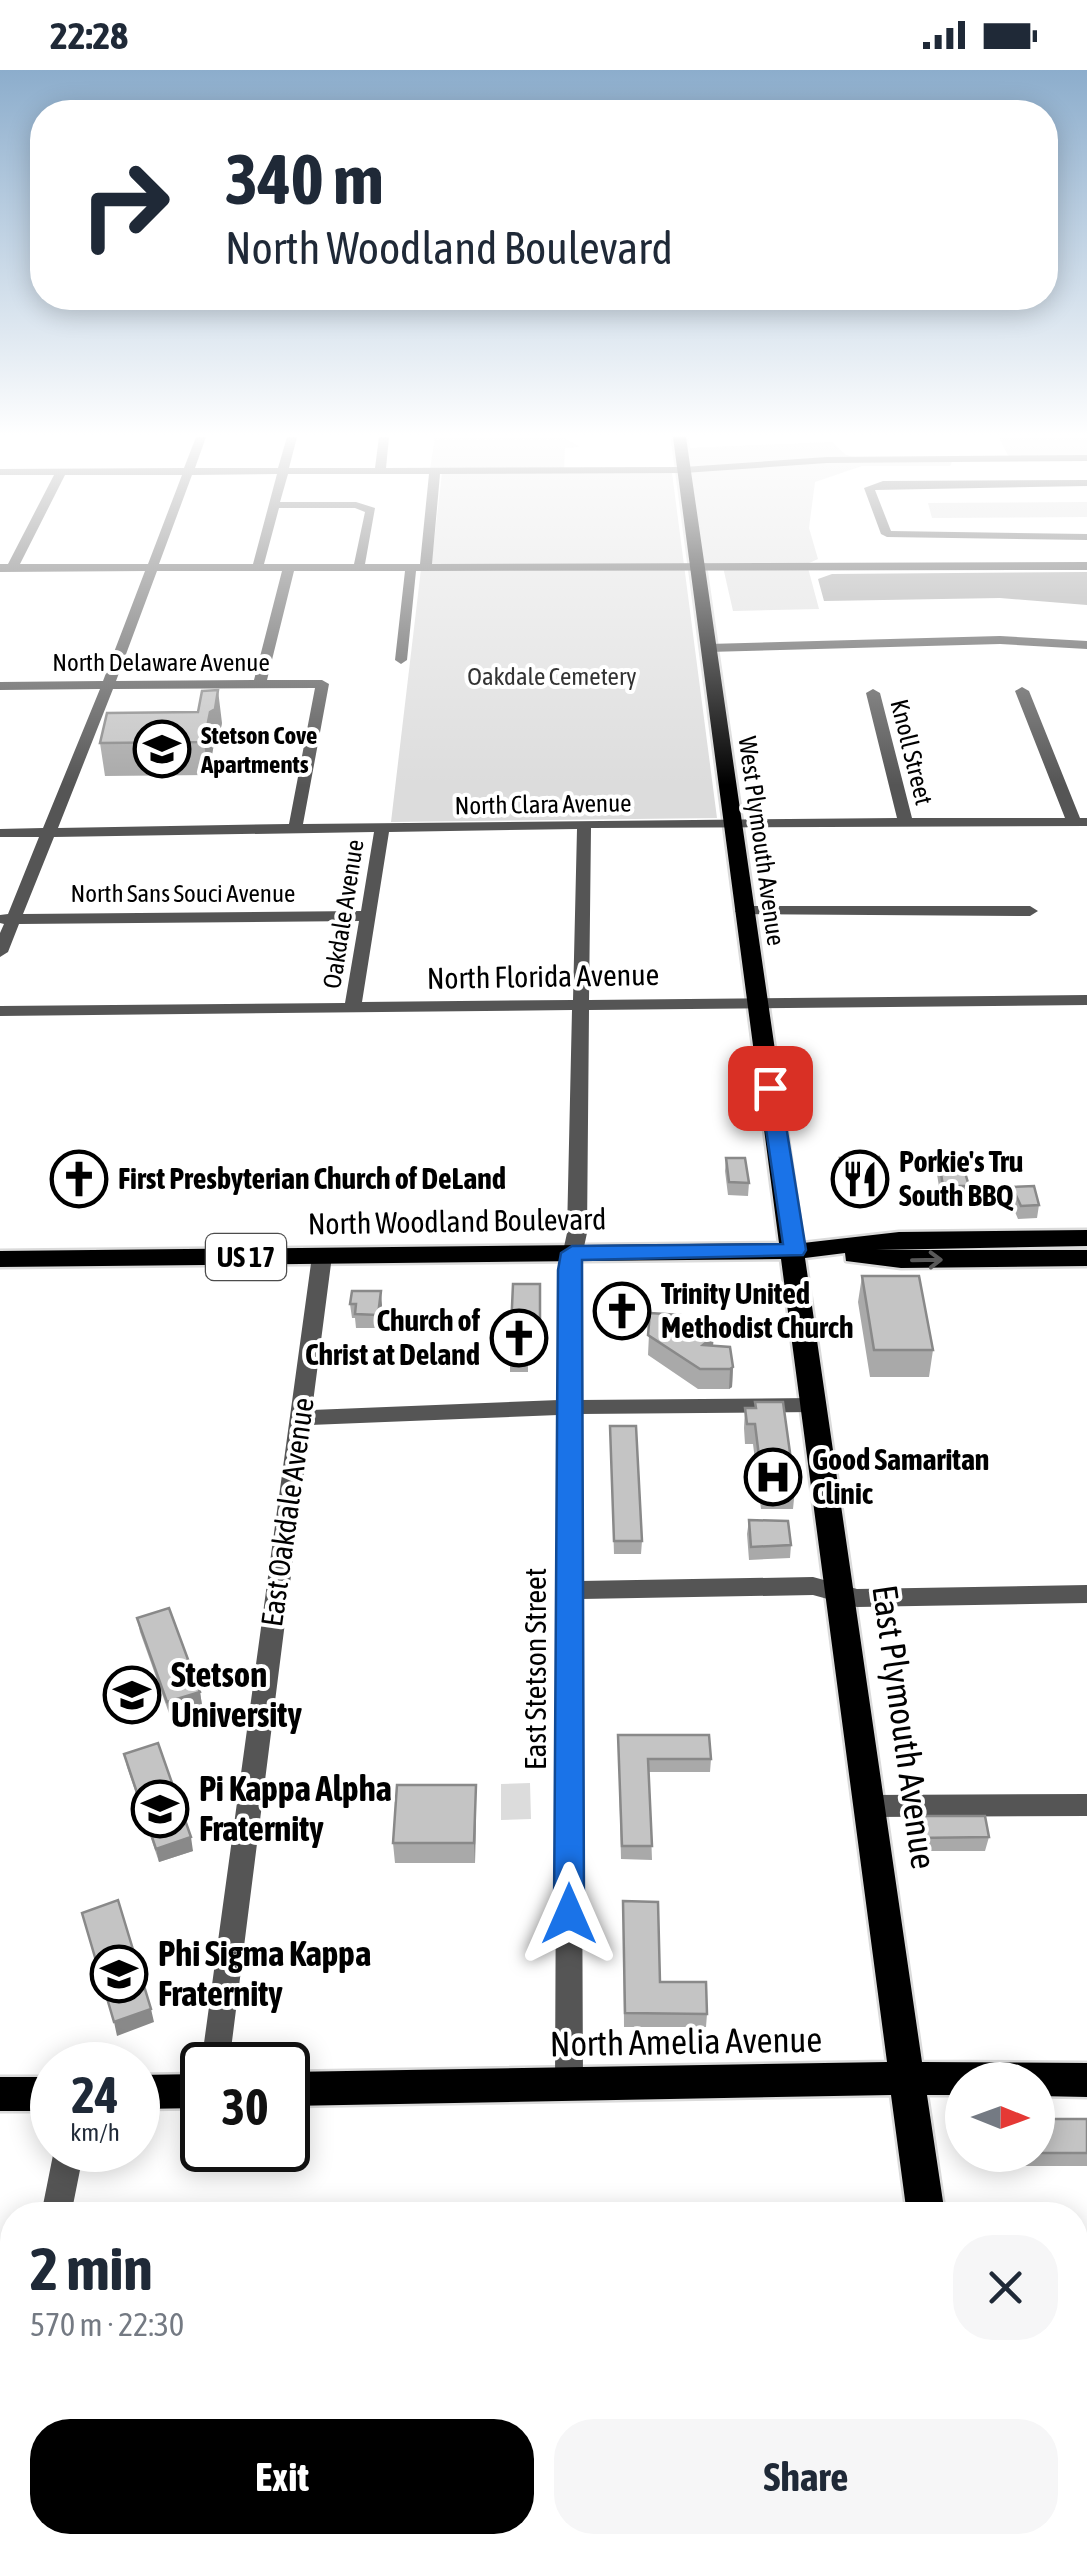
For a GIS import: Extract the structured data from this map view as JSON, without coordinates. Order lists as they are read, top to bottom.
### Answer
{
  "streets": {
    "main road": [
      "West Plymouth Avenue",
      "North Woodland Boulevard",
      "US 17",
      "East Plymouth Avenue",
      "North Amelia Avenue"
    ],
    "street": [
      "North Delaware Avenue",
      "Knoll Street",
      "North Clara Avenue",
      "North Sans Souci Avenue",
      "Oakdale Avenue",
      "North Florida Avenue",
      "East Oakdale Avenue",
      "East Stetson Street"
    ]
  },
  "crossings": [
    ["North Delaware Avenue", "North Clara Avenue"],
    ["Knoll Street", "North Clara Avenue"],
    ["North Clara Avenue", "West Plymouth Avenue"],
    ["North Clara Avenue", "Oakdale Avenue"],
    ["North Clara Avenue", "East Stetson Street"],
    ["West Plymouth Avenue", "North Florida Avenue"],
    ["West Plymouth Avenue", "North Woodland Boulevard"],
    ["West Plymouth Avenue", "East Plymouth Avenue"],
    ["North Sans Souci Avenue", "Oakdale Avenue"],
    ["Oakdale Avenue", "North Florida Avenue"],
    ["North Florida Avenue", "East Stetson Street"],
    ["North Woodland Boulevard", "East Oakdale Avenue"],
    ["North Woodland Boulevard", "East Stetson Street"],
    ["North Woodland Boulevard", "East Plymouth Avenue"],
    ["East Stetson Street", "North Amelia Avenue"],
    ["East Plymouth Avenue", "North Amelia Avenue"]
  ],
  "parks": ["Oakdale Cemetery"],
  "places": {
    "school or university": [
      "Stetson Cove Apartments",
      "Stetson University",
      "Pi Kappa Alpha Fraternity",
      "Phi Sigma Kappa Fraternity"
    ],
    "church": ["First Presbyterian Church of DeLand", "Trinity United Methodist Church", "Church of Christ at Deland"],
    "restaurant": ["Porkie's Tru South BBQ"],
    "hospital": ["Good Samaritan Clinic"]
  },
  "north": "right",
  "page": {
    "status": "22:28",
    "turn": ["340 m", "North Woodland Boulevard"],
    "speed": "24 km/h",
    "limit": "30",
    "heading": ["2 min", "570 m · 22:30"],
    "buttons": ["Exit", "Share"]
  }
}
